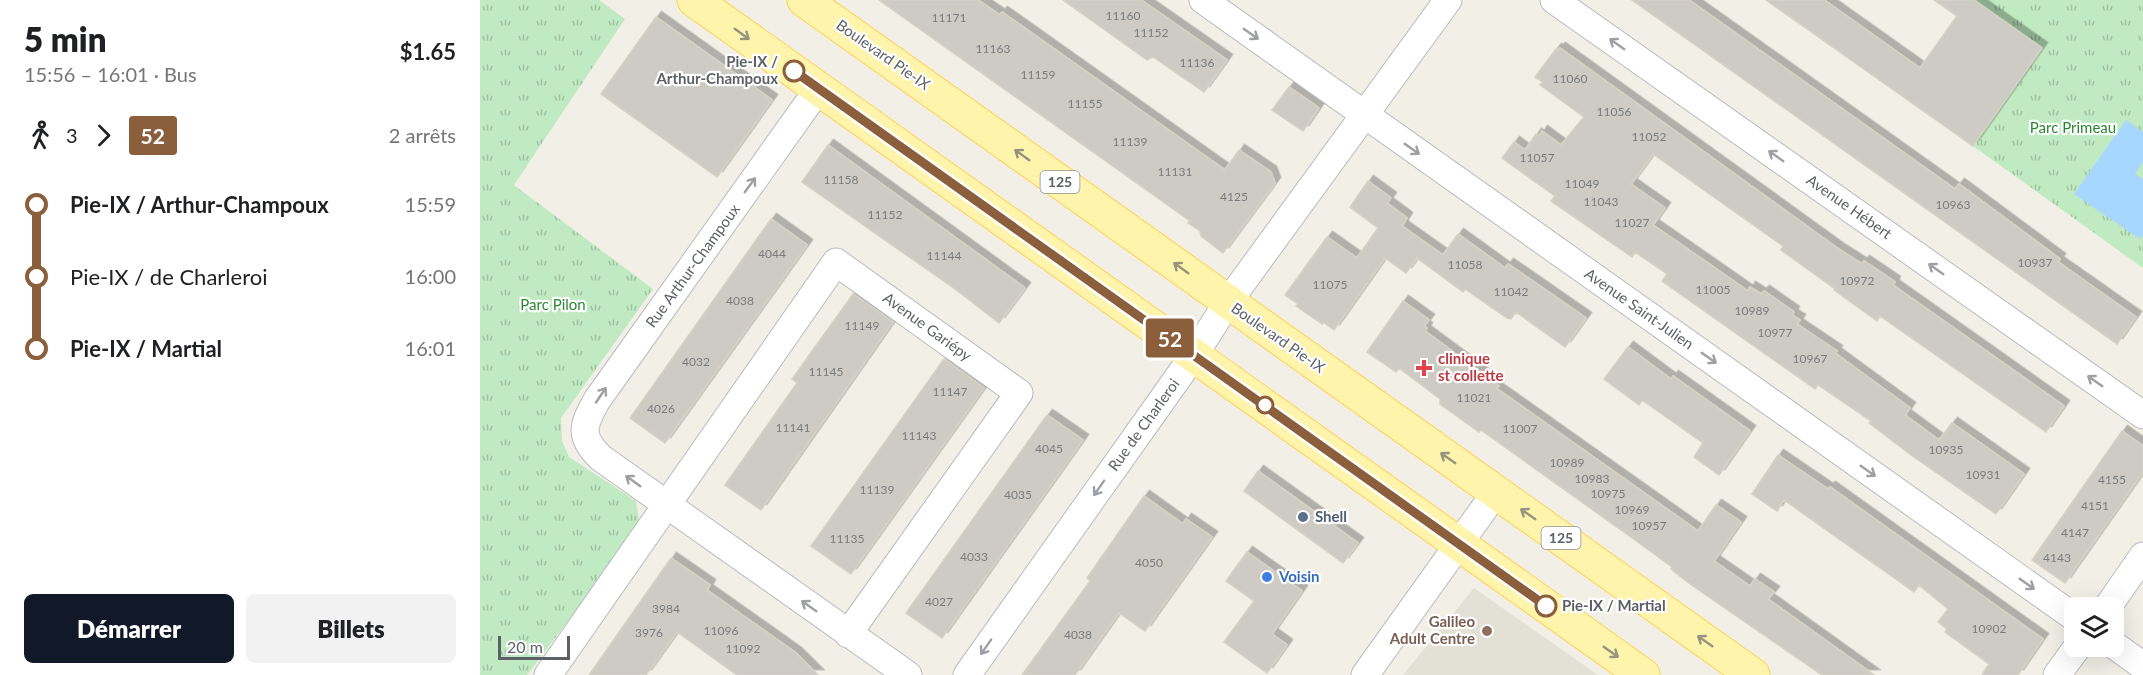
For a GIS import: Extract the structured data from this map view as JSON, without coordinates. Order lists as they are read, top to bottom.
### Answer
{
  "streets": {
    "main road": ["Boulevard Pie-IX", "125"],
    "street": [
      "Avenue Hébert",
      "Rue Arthur-Champoux",
      "Avenue Saint-Julien",
      "Avenue Gariépy",
      "Rue de Charleroi"
    ]
  },
  "crossings": [
    ["Boulevard Pie-IX", "Rue de Charleroi"],
    ["Rue Arthur-Champoux", "Avenue Gariépy"],
    ["Avenue Saint-Julien", "Rue de Charleroi"]
  ],
  "one_way": [
    "Avenue Hébert",
    "Rue Arthur-Champoux",
    "Avenue Saint-Julien",
    "Rue de Charleroi"
  ],
  "parks": ["Parc Primeau", "Parc Pilon"],
  "places": {
    "other": [
      "Pie-IX / Arthur-Champoux",
      "Shell",
      "Voisin",
      "Pie-IX / Martial",
      "Galileo Adult Centre"
    ],
    "health": ["clinique st collette"]
  },
  "lines": ["bus line 52"],
  "house_numbers": [
    "11160",
    "11171",
    "11152",
    "11163",
    "11136",
    "11159",
    "11060",
    "11155",
    "11056",
    "11052",
    "11139",
    "11057",
    "11131",
    "11158",
    "11049",
    "4125",
    "11043",
    "10963",
    "11152",
    "11027",
    "4044",
    "11144",
    "10937",
    "11058",
    "10972",
    "11075",
    "11005",
    "11042",
    "4038",
    "10989",
    "11149",
    "10977",
    "10967",
    "4032",
    "11145",
    "11147",
    "11021",
    "4026",
    "11141",
    "11007",
    "11143",
    "4045",
    "10935",
    "10989",
    "10931",
    "10983",
    "4155",
    "11139",
    "10975",
    "4035",
    "4151",
    "10969",
    "10957",
    "4147",
    "11135",
    "4033",
    "4143",
    "4050",
    "4027",
    "3984",
    "10902",
    "11096",
    "3976",
    "4038",
    "11092"
  ],
  "scale_bar": "20 m",
  "page": {
    "heading": ["5 min", "15:56 – 16:01 · Bus", "$1.65"],
    "on_map": "52",
    "legs": ["3", "52", "2 arrêts"],
    "list": [
      {
        "name": "Pie-IX / Arthur-Champoux",
        "value": "15:59"
      },
      {
        "name": "Pie-IX / de Charleroi",
        "value": "16:00"
      },
      {
        "name": "Pie-IX / Martial",
        "value": "16:01"
      }
    ],
    "buttons": ["Démarrer", "Billets"],
    "scale": "20 m"
  }
}
